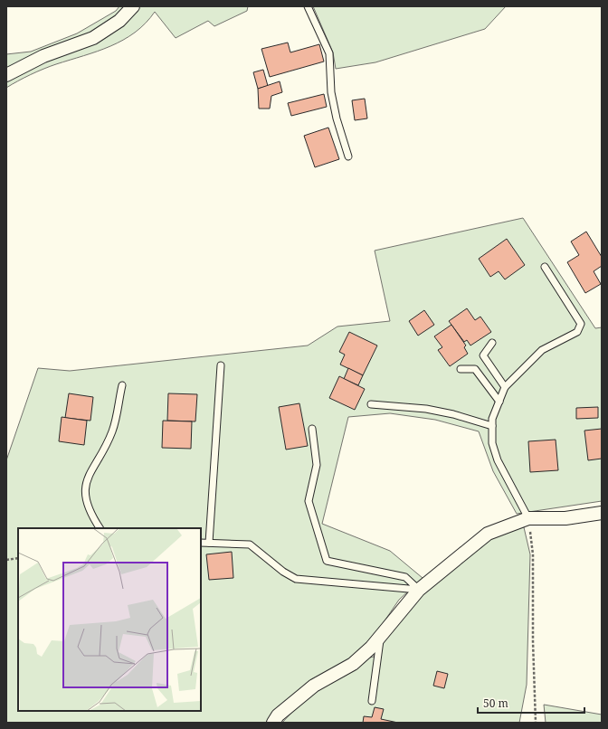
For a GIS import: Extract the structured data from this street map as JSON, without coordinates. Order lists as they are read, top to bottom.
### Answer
{
  "scale_bar": "50 m"
}
